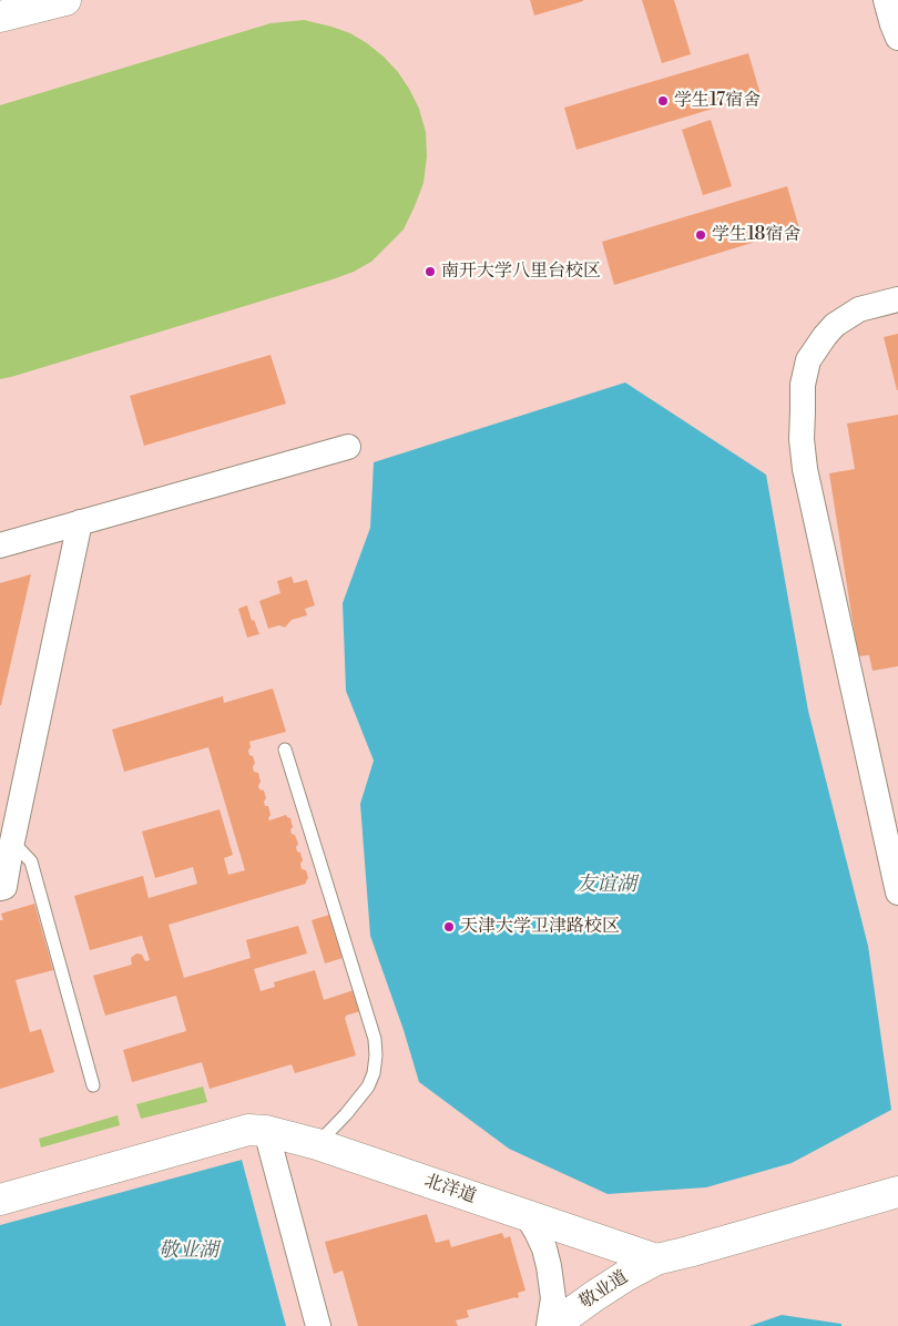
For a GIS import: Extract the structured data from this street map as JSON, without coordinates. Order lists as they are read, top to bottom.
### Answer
{
  "streets": {
    "street": ["北洋道", "敬业道"]
  },
  "crossings": [
    ["北洋道", "敬业道"]
  ],
  "water": ["友谊湖", "敬业湖"],
  "places": [
    "学生17宿舍",
    "学生18宿舍",
    "南开大学八里台校区",
    "天津大学卫津路校区"
  ]
}
